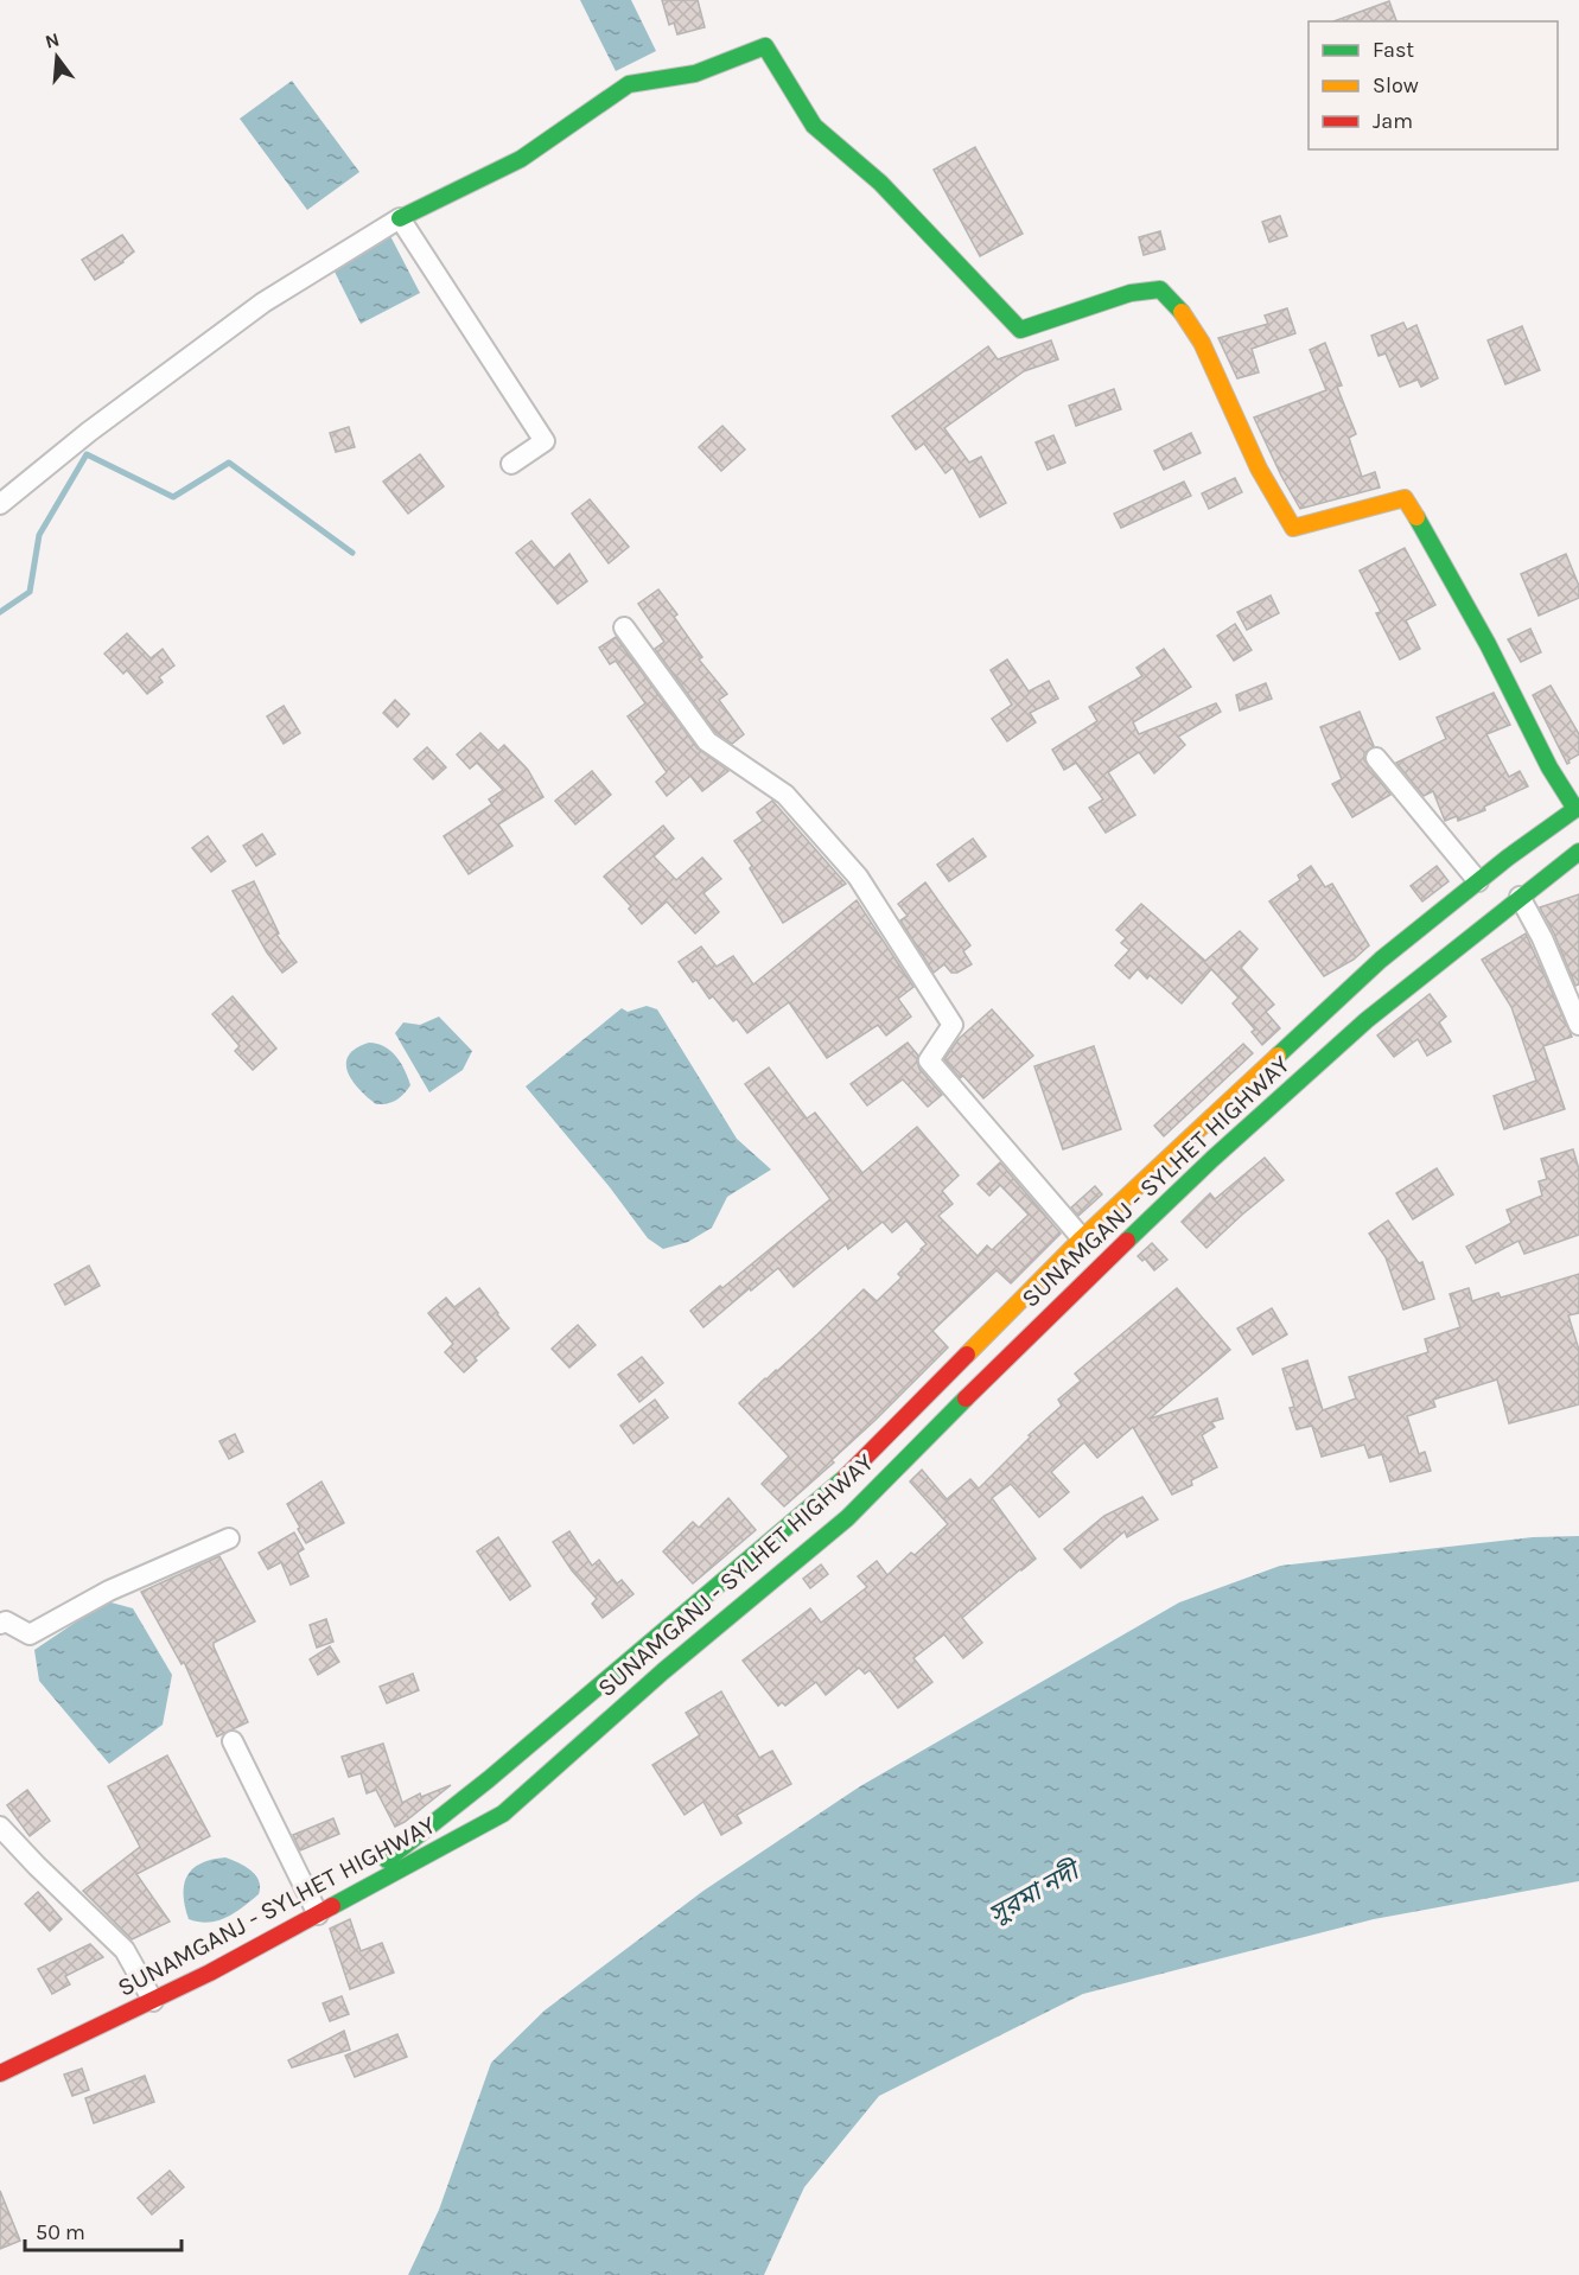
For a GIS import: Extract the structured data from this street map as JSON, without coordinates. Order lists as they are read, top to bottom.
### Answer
{
  "streets": {
    "main road": ["SUNAMGANJ - SYLHET HIGHWAY"]
  },
  "water": ["সুরমা নদী"],
  "legend": ["Fast", "Slow", "Jam"],
  "scale_bar": "50 m",
  "north": "top"
}
